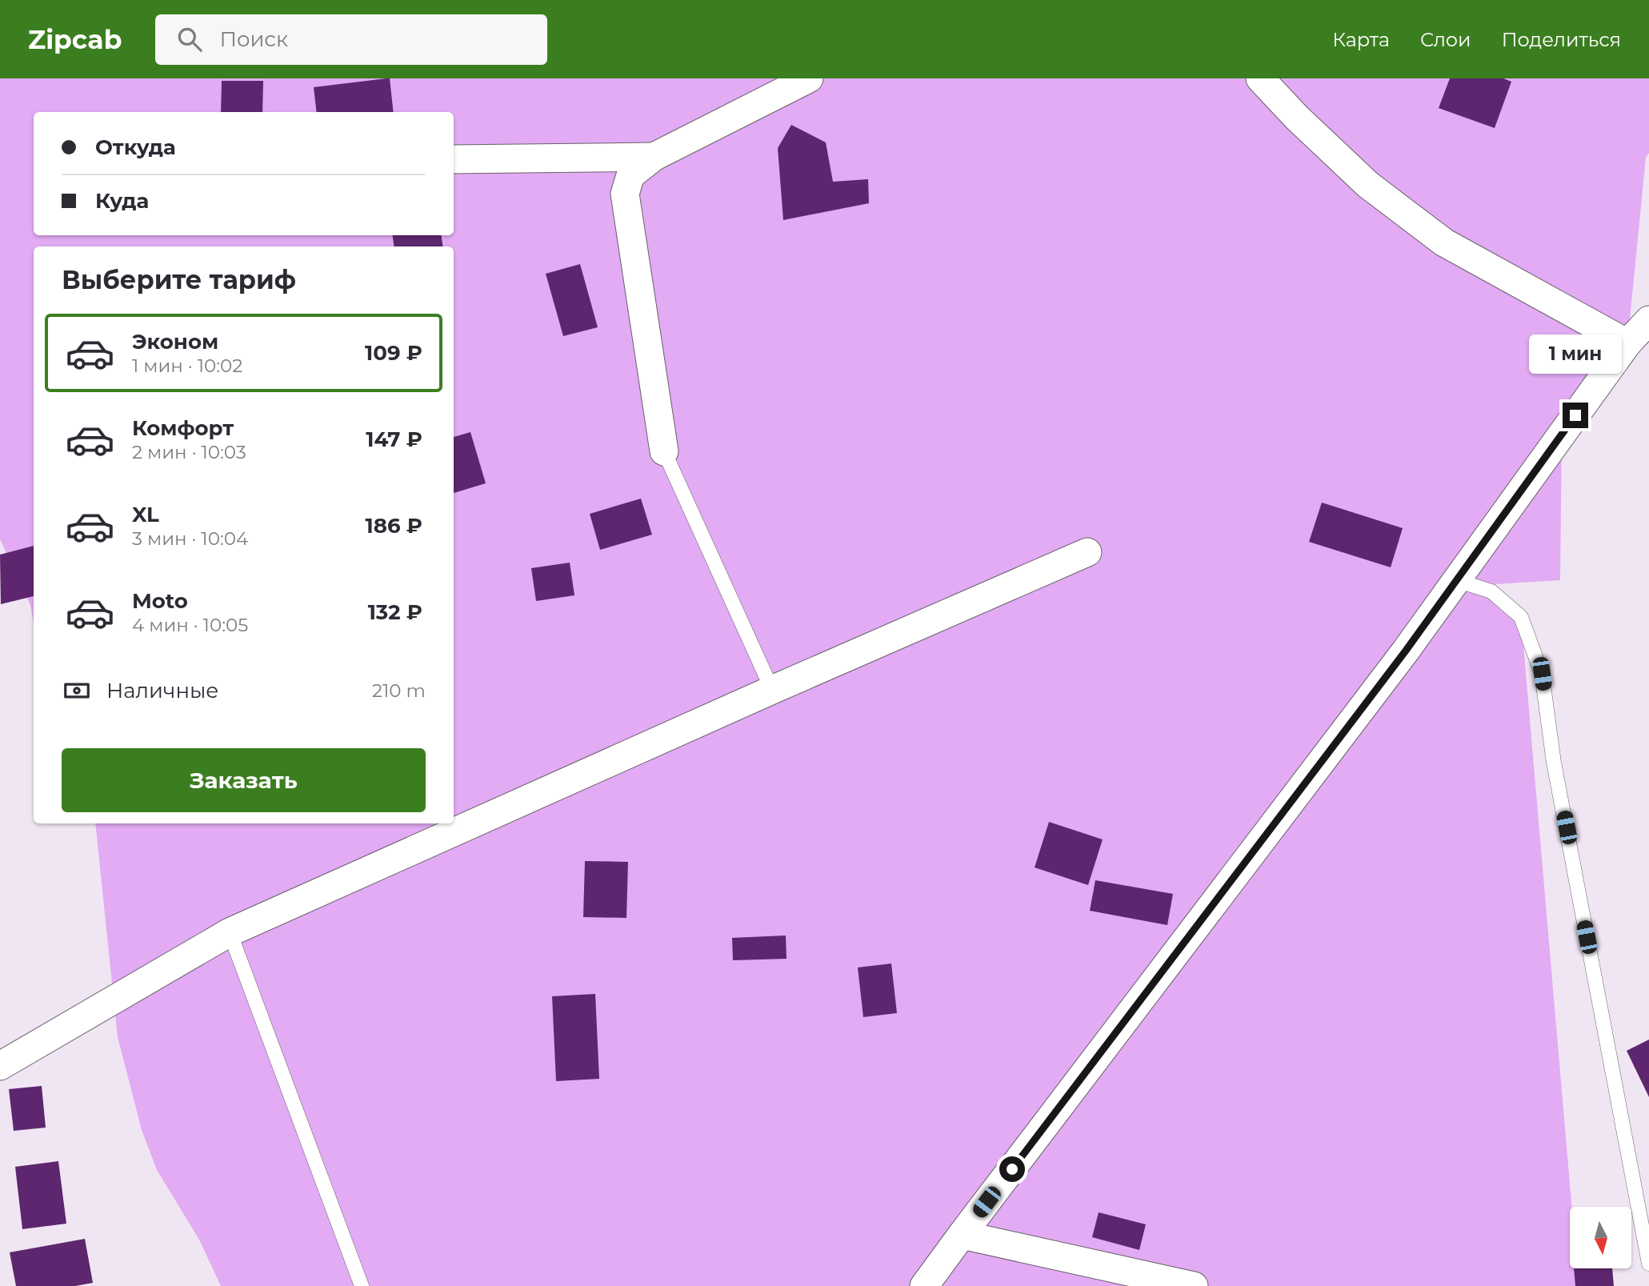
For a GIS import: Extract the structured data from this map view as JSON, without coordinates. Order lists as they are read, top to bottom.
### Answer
{
  "north": "bottom",
  "page": {
    "header": "Zipcab",
    "search": "Поиск",
    "nav": ["Карта", "Слои", "Поделиться"],
    "banner": ["Откуда", "Куда"],
    "heading": "Выберите тариф",
    "list": [
      {
        "name": "Эконом",
        "note": "1 мин · 10:02",
        "value": "109 ₽"
      },
      {
        "name": "Комфорт",
        "note": "2 мин · 10:03",
        "value": "147 ₽"
      },
      {
        "name": "XL",
        "note": "3 мин · 10:04",
        "value": "186 ₽"
      },
      {
        "name": "Moto",
        "note": "4 мин · 10:05",
        "value": "132 ₽"
      }
    ],
    "bubble": "1 мин",
    "pay": ["Наличные", "210 m"],
    "buttons": "Заказать"
  }
}
